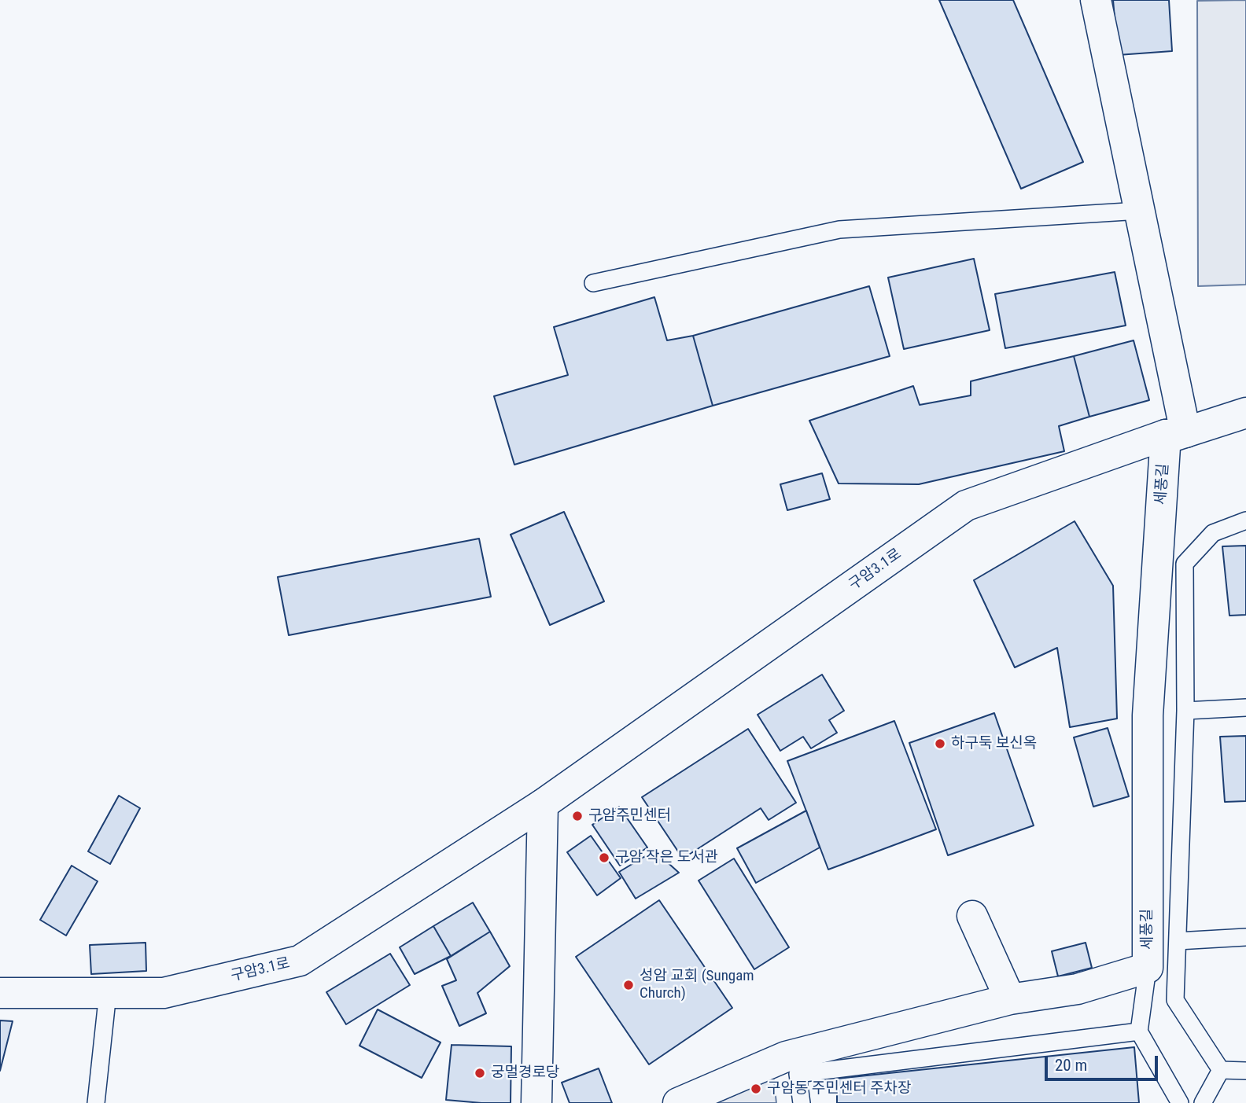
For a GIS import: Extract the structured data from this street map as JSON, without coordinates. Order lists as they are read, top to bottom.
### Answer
{
  "streets": {
    "street": ["세풍길", "구암3.1로"]
  },
  "crossings": [
    ["세풍길", "구암3.1로"]
  ],
  "places": [
    "하구둑 보신옥",
    "구암주민센터",
    "구암 작은 도서관",
    "성암 교회 (Sungam Church)",
    "궁멀경로당",
    "구암동 주민센터 주차장"
  ],
  "scale_bar": "20 m"
}
